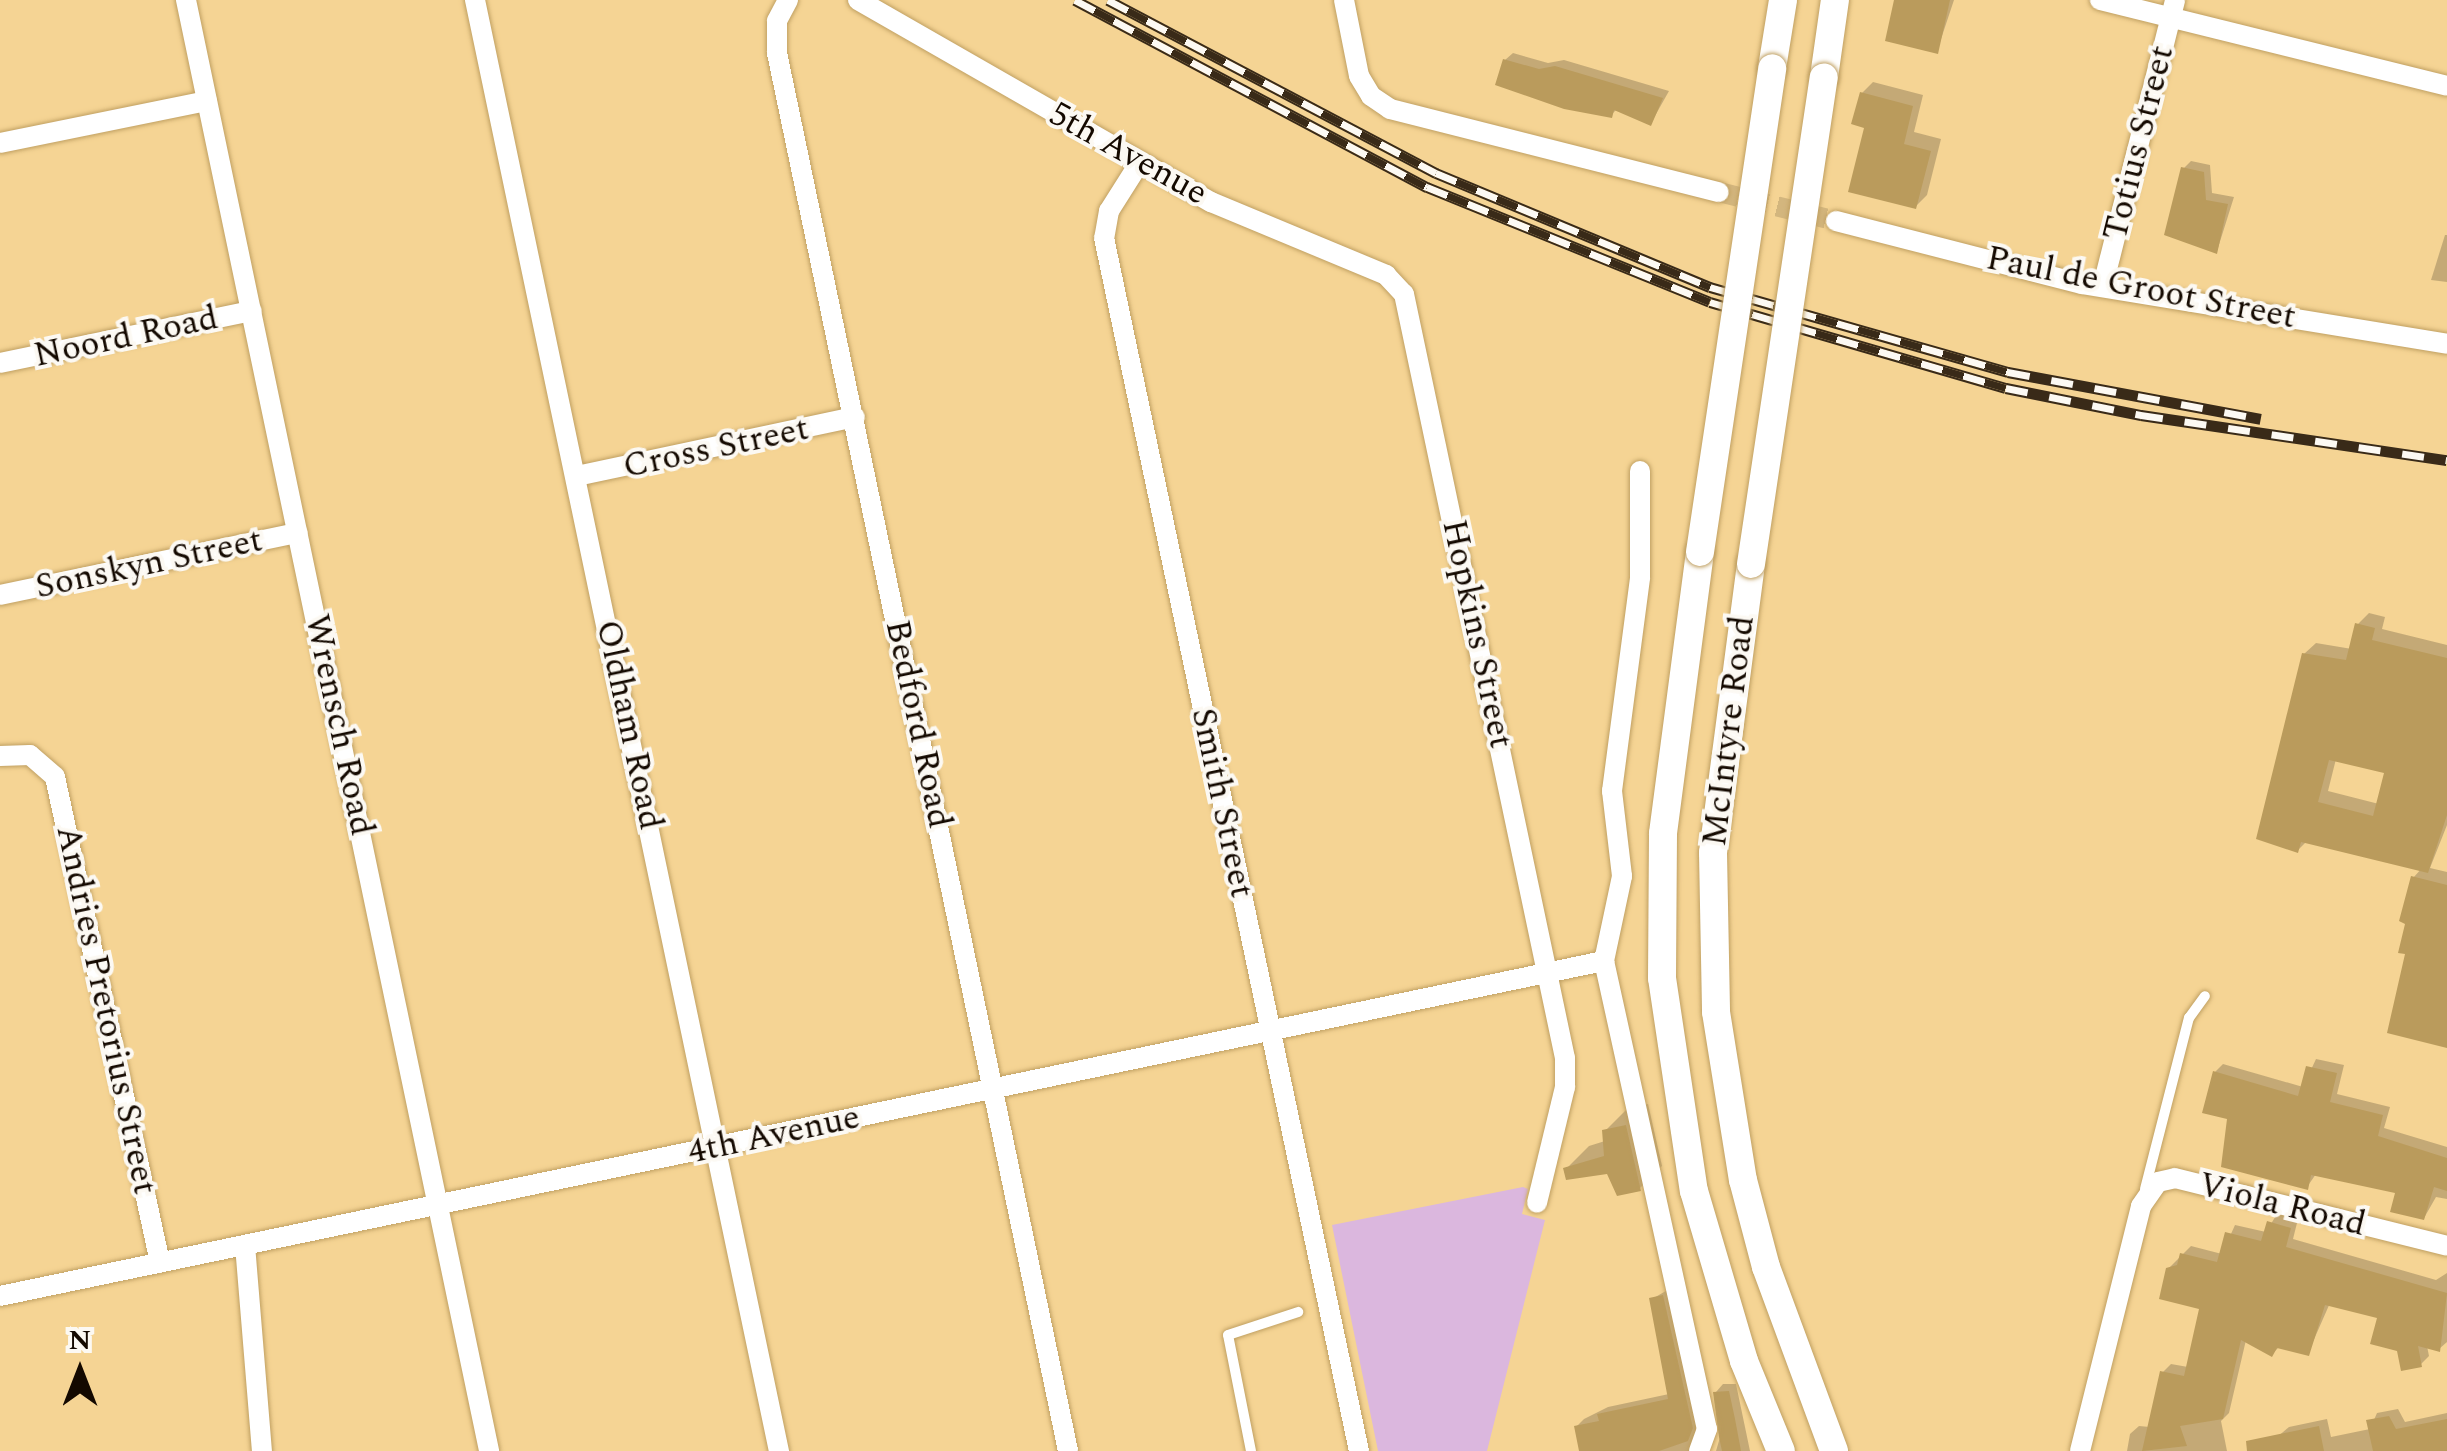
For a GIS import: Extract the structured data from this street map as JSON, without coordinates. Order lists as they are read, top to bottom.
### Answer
{
  "streets": {
    "main road": ["McIntyre Road"],
    "street": [
      "Totius Street",
      "5th Avenue",
      "Paul de Groot Street",
      "Noord Road",
      "Cross Street",
      "Sonskyn Street",
      "Hopkins Street",
      "Bedford Road",
      "Wrensch Road",
      "Oldham Road",
      "Smith Street",
      "Andries Pretorius Street",
      "4th Avenue",
      "Viola Road"
    ]
  },
  "crossings": [
    ["Totius Street", "Paul de Groot Street"],
    ["5th Avenue", "Hopkins Street"],
    ["5th Avenue", "Smith Street"],
    ["Noord Road", "Wrensch Road"],
    ["Cross Street", "Bedford Road"],
    ["Cross Street", "Oldham Road"],
    ["Sonskyn Street", "Wrensch Road"],
    ["Hopkins Street", "4th Avenue"],
    ["Bedford Road", "4th Avenue"],
    ["Wrensch Road", "4th Avenue"],
    ["Oldham Road", "4th Avenue"],
    ["Smith Street", "4th Avenue"],
    ["Andries Pretorius Street", "4th Avenue"]
  ],
  "north": "top"
}
